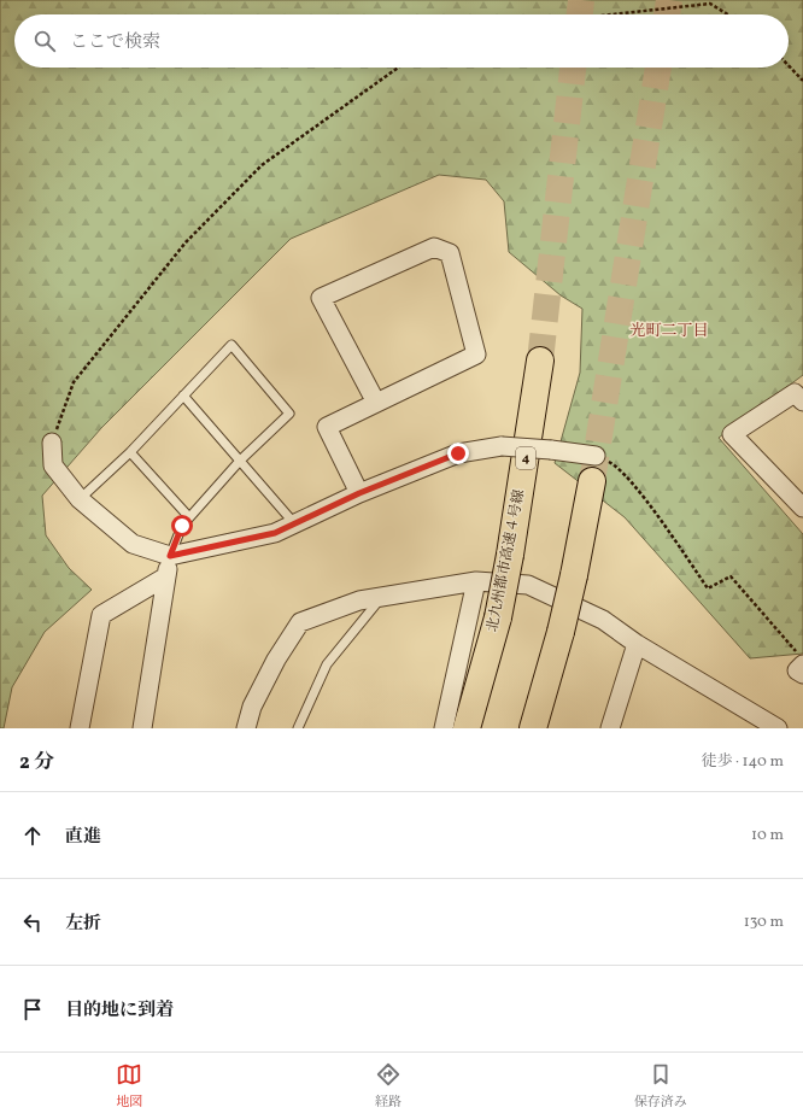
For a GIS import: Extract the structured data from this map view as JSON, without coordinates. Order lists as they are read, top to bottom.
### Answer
{
  "streets": {
    "highway": ["4", "北九州都市高速４号線"]
  },
  "districts": ["光町二丁目"],
  "page": {
    "search": "ここで検索",
    "heading": ["2 分", "徒歩 · 140 m"],
    "list": [
      ["直進", "10 m"],
      ["左折", "130 m"],
      "目的地に到着"
    ],
    "nav": ["地図", "経路", "保存済み"]
  }
}
